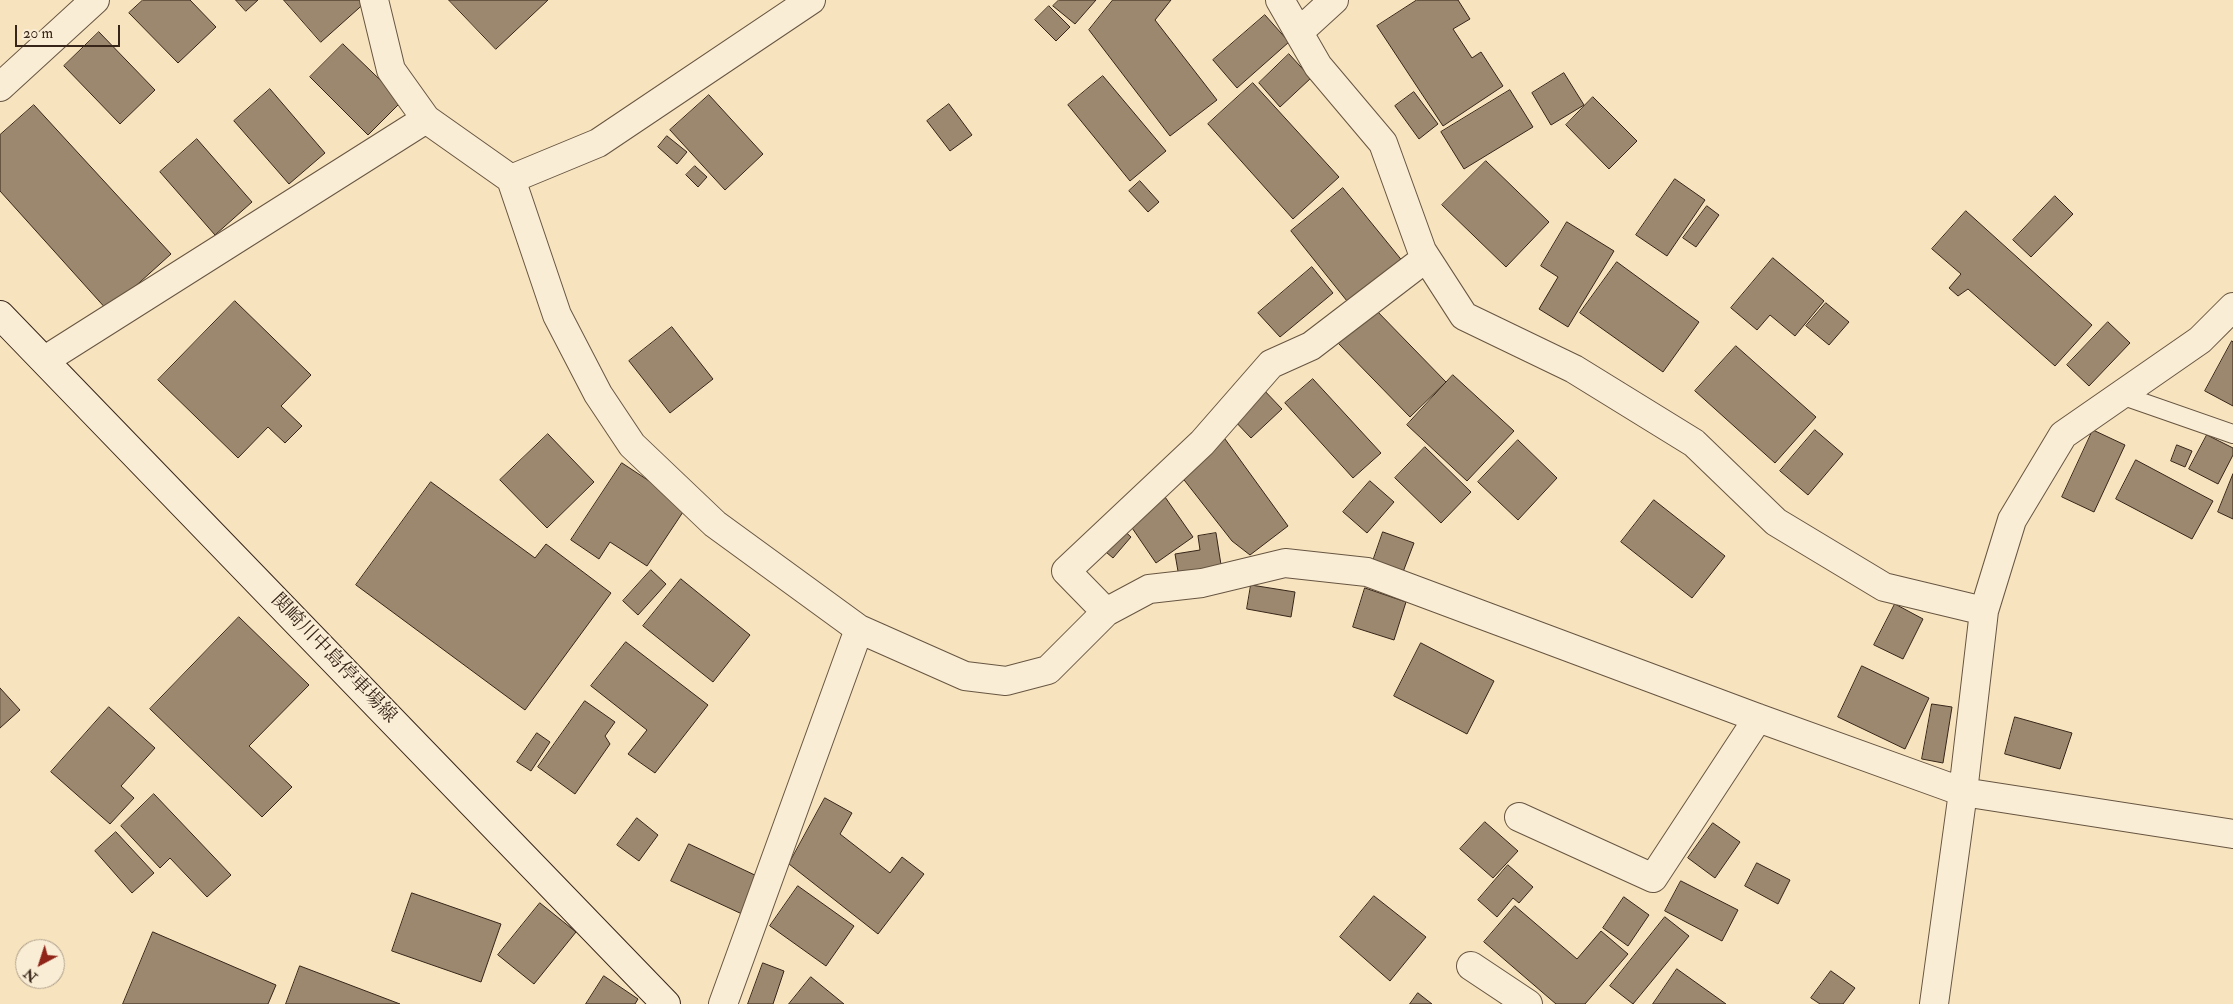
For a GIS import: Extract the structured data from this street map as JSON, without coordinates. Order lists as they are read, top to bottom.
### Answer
{
  "streets": {
    "street": ["関崎川中島停車場線"]
  },
  "scale_bar": "20 m",
  "north": "bottom left"
}
